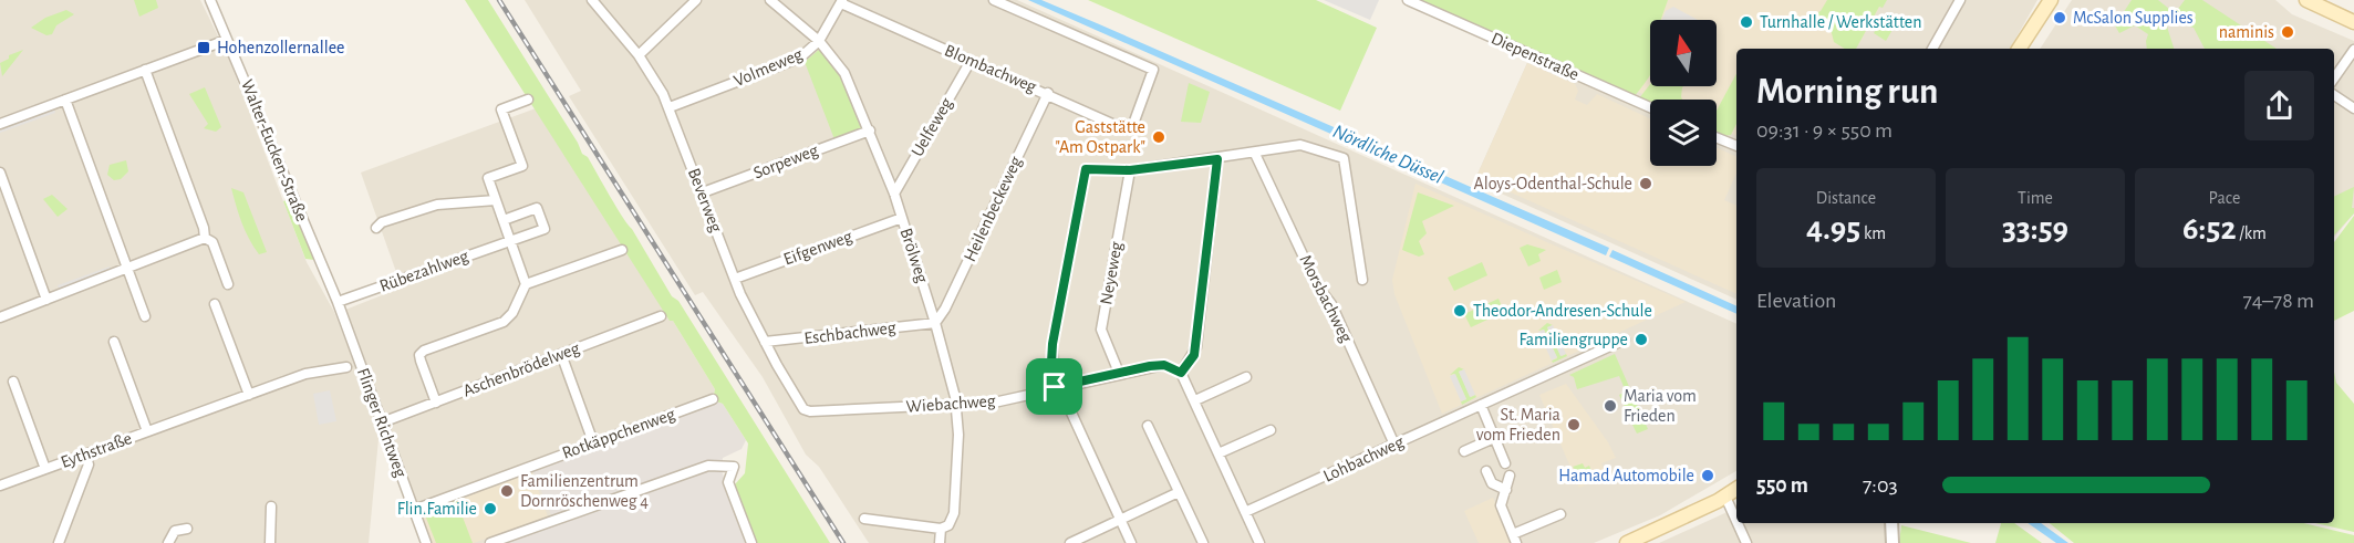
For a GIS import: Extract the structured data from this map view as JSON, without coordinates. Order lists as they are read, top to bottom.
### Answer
{
  "streets": {
    "street": [
      "Diepenstraße",
      "Volmeweg",
      "Blombachweg",
      "Uelfeweg",
      "Walter-Eucken-Straße",
      "Sorpeweg",
      "Beverweg",
      "Heilenbeckeweg",
      "Eifgenweg",
      "Brölweg",
      "Rübezahlweg",
      "Neyeweg",
      "Morsbachweg",
      "Eschbachweg",
      "Aschenbrödelweg",
      "Wiebachweg",
      "Flinger Richtweg",
      "Rotkäppchenweg",
      "Eythstraße",
      "Lohbachweg"
    ]
  },
  "crossings": [
    ["Volmeweg", "Blombachweg"],
    ["Volmeweg", "Beverweg"],
    ["Volmeweg", "Brölweg"],
    ["Blombachweg", "Uelfeweg"],
    ["Blombachweg", "Heilenbeckeweg"],
    ["Uelfeweg", "Brölweg"],
    ["Walter-Eucken-Straße", "Rübezahlweg"],
    ["Walter-Eucken-Straße", "Flinger Richtweg"],
    ["Sorpeweg", "Beverweg"],
    ["Sorpeweg", "Brölweg"],
    ["Beverweg", "Eifgenweg"],
    ["Beverweg", "Eschbachweg"],
    ["Beverweg", "Wiebachweg"],
    ["Heilenbeckeweg", "Brölweg"],
    ["Heilenbeckeweg", "Eschbachweg"],
    ["Eifgenweg", "Brölweg"],
    ["Brölweg", "Eschbachweg"],
    ["Brölweg", "Wiebachweg"],
    ["Rübezahlweg", "Flinger Richtweg"],
    ["Neyeweg", "Wiebachweg"],
    ["Morsbachweg", "Lohbachweg"],
    ["Aschenbrödelweg", "Flinger Richtweg"],
    ["Flinger Richtweg", "Rotkäppchenweg"]
  ],
  "water": ["Nördliche Düssel"],
  "places": {
    "other": [
      "McSalon Supplies",
      "Turnhalle / Werkstätten",
      "naminis",
      "Gaststätte \"Am Ostpark\"",
      "Aloys-Odenthal-Schule",
      "Theodor-Andresen-Schule",
      "Familiengruppe",
      "Maria vom Frieden",
      "St. Maria vom Frieden",
      "Hamad Automobile",
      "Familienzentrum Dornröschenweg 4",
      "Flin.Familie"
    ],
    "transit": ["Hohenzollernallee"]
  },
  "north": "top",
  "page": {
    "heading": ["Morning run", "09:31 · 9 × 550 m"],
    "stats": [
      ["Distance", "4.95 km"],
      ["Time", "33:59"],
      ["Pace", "6:52 /km"]
    ],
    "chart": ["Elevation", "74–78 m"],
    "list": [
      {
        "name": "550 m",
        "note": "7:03"
      }
    ]
  }
}
